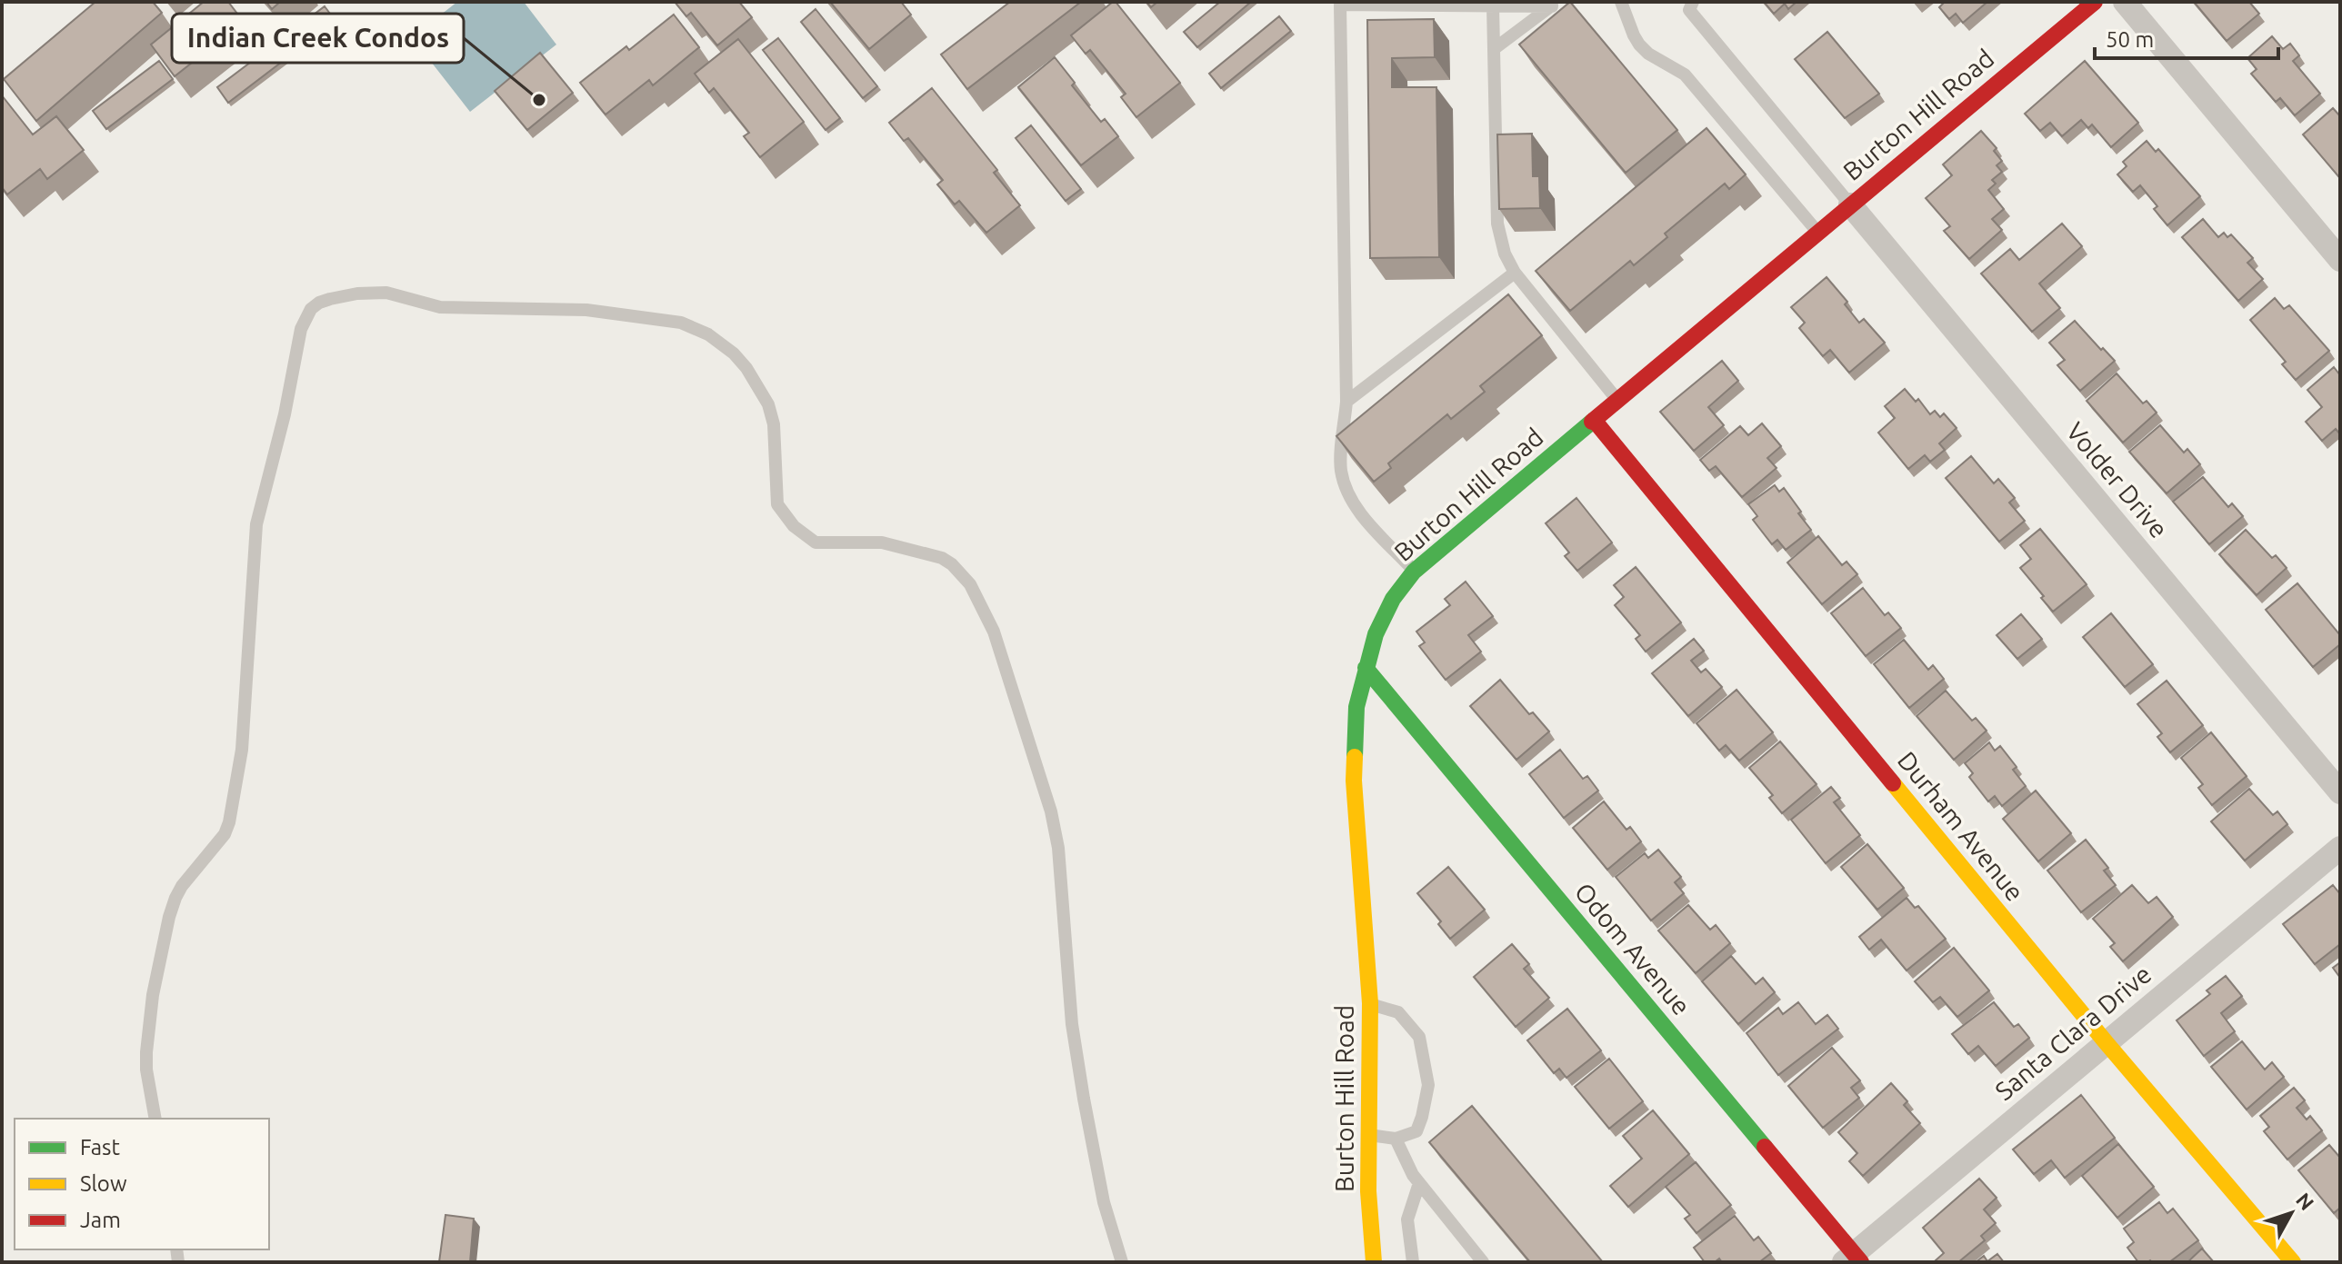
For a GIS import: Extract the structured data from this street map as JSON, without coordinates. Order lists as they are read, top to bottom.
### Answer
{
  "streets": {
    "street": [
      "Burton Hill Road",
      "Volder Drive",
      "Durham Avenue",
      "Odom Avenue",
      "Santa Clara Drive"
    ]
  },
  "crossings": [
    ["Burton Hill Road", "Volder Drive"],
    ["Burton Hill Road", "Durham Avenue"],
    ["Burton Hill Road", "Odom Avenue"],
    ["Durham Avenue", "Santa Clara Drive"],
    ["Odom Avenue", "Santa Clara Drive"]
  ],
  "places": ["Indian Creek Condos"],
  "legend": ["Fast", "Slow", "Jam"],
  "scale_bar": "50 m",
  "north": "top right"
}
